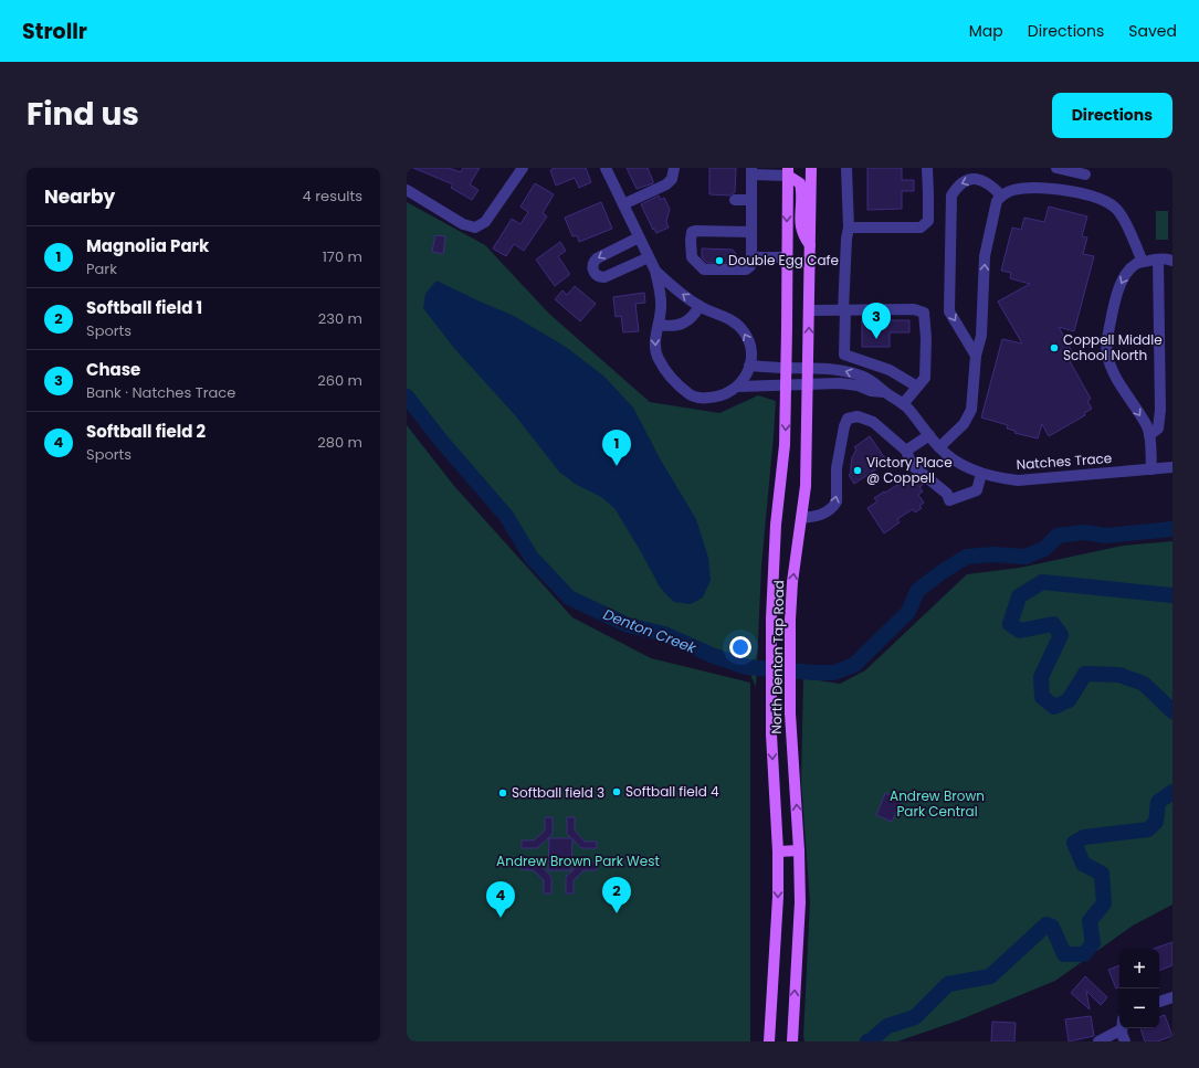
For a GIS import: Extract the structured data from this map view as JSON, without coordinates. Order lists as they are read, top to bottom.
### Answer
{
  "streets": {
    "main road": ["North Denton Tap Road"],
    "street": ["Natches Trace"]
  },
  "crossings": [
    ["Natches Trace", "North Denton Tap Road"]
  ],
  "water": ["Denton Creek"],
  "parks": ["Andrew Brown Park Central", "Andrew Brown Park West"],
  "places": [
    "Double Egg Cafe",
    "Coppell Middle School North",
    "Victory Place @ Coppell",
    "Softball field 4",
    "Softball field 3"
  ],
  "page": {
    "header": "Strollr",
    "nav": ["Map", "Directions", "Saved"],
    "title": "Find us",
    "buttons": "Directions",
    "heading": ["Nearby", "4 results"],
    "list": [
      {
        "mark": "1",
        "name": "Magnolia Park",
        "note": "Park",
        "value": "170 m"
      },
      {
        "mark": "2",
        "name": "Softball field 1",
        "note": "Sports",
        "value": "230 m"
      },
      {
        "mark": "3",
        "name": "Chase",
        "note": "Bank · Natches Trace",
        "value": "260 m"
      },
      {
        "mark": "4",
        "name": "Softball field 2",
        "note": "Sports",
        "value": "280 m"
      }
    ],
    "pins": [
      "3",
      "1",
      "2",
      "4"
    ],
    "map_buttons": ["+", "−"]
  }
}
